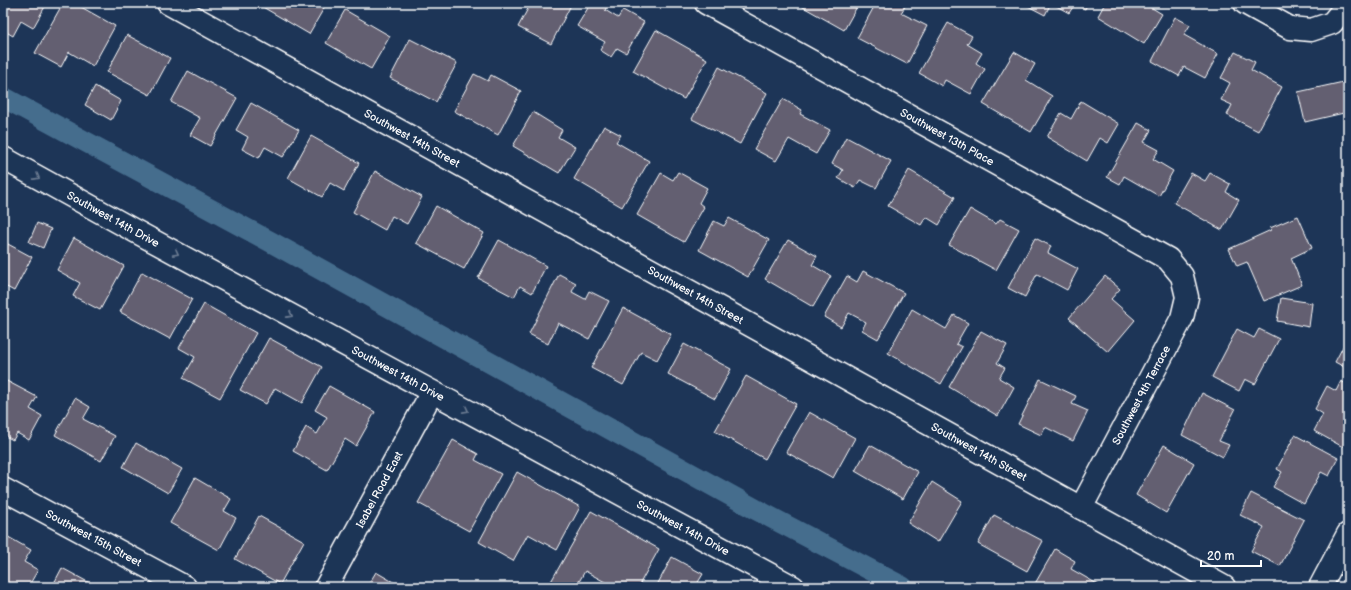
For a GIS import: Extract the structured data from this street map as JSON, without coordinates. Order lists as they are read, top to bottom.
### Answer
{
  "streets": {
    "street": [
      "Southwest 13th Place",
      "Southwest 14th Street",
      "Southwest 14th Drive",
      "Southwest 9th Terrace",
      "Isabel Road East",
      "Southwest 15th Street"
    ]
  },
  "crossings": [
    ["Southwest 13th Place", "Southwest 9th Terrace"],
    ["Southwest 14th Street", "Southwest 9th Terrace"],
    ["Southwest 14th Drive", "Isabel Road East"]
  ],
  "one_way": ["Southwest 14th Drive"],
  "scale_bar": "20 m"
}
